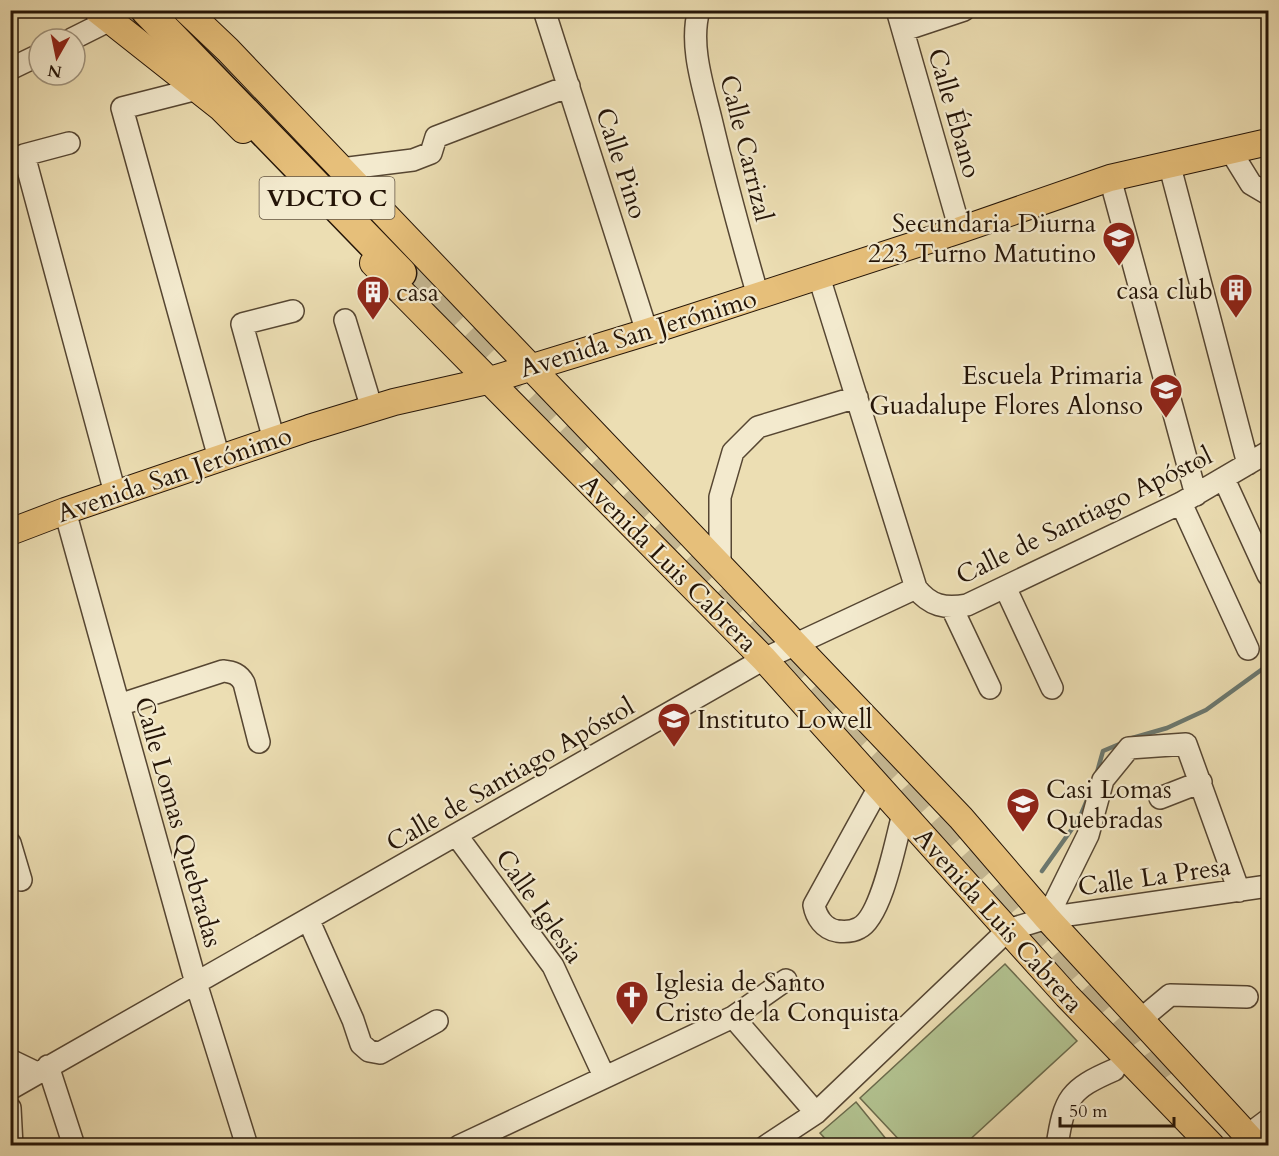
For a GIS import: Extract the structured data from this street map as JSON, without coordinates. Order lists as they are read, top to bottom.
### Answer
{
  "streets": {
    "highway": ["VDCTO C"],
    "main road": ["Avenida San Jerónimo", "Avenida Luis Cabrera"],
    "street": [
      "Calle Ébano",
      "Calle Carrizal",
      "Calle Pino",
      "Calle de Santiago Apóstol",
      "Calle Lomas Quebradas",
      "Calle La Presa",
      "Calle Iglesia"
    ]
  },
  "crossings": [
    ["Calle Ébano", "Avenida San Jerónimo"],
    ["Calle Carrizal", "Avenida San Jerónimo"],
    ["Calle Pino", "Avenida San Jerónimo"],
    ["Avenida San Jerónimo", "Avenida Luis Cabrera"],
    ["Avenida San Jerónimo", "Calle Lomas Quebradas"],
    ["Calle de Santiago Apóstol", "Avenida Luis Cabrera"],
    ["Calle de Santiago Apóstol", "Calle Lomas Quebradas"],
    ["Calle de Santiago Apóstol", "Calle Iglesia"],
    ["Avenida Luis Cabrera", "Calle La Presa"]
  ],
  "places": {
    "school or university": [
      "Secundaria Diurna 223 Turno Matutino",
      "Escuela Primaria Guadalupe Flores Alonso",
      "Instituto Lowell",
      "Casi Lomas Quebradas"
    ],
    "building": ["casa club", "casa"],
    "church": ["Iglesia de Santo Cristo de la Conquista"]
  },
  "scale_bar": "50 m",
  "north": "bottom"
}
